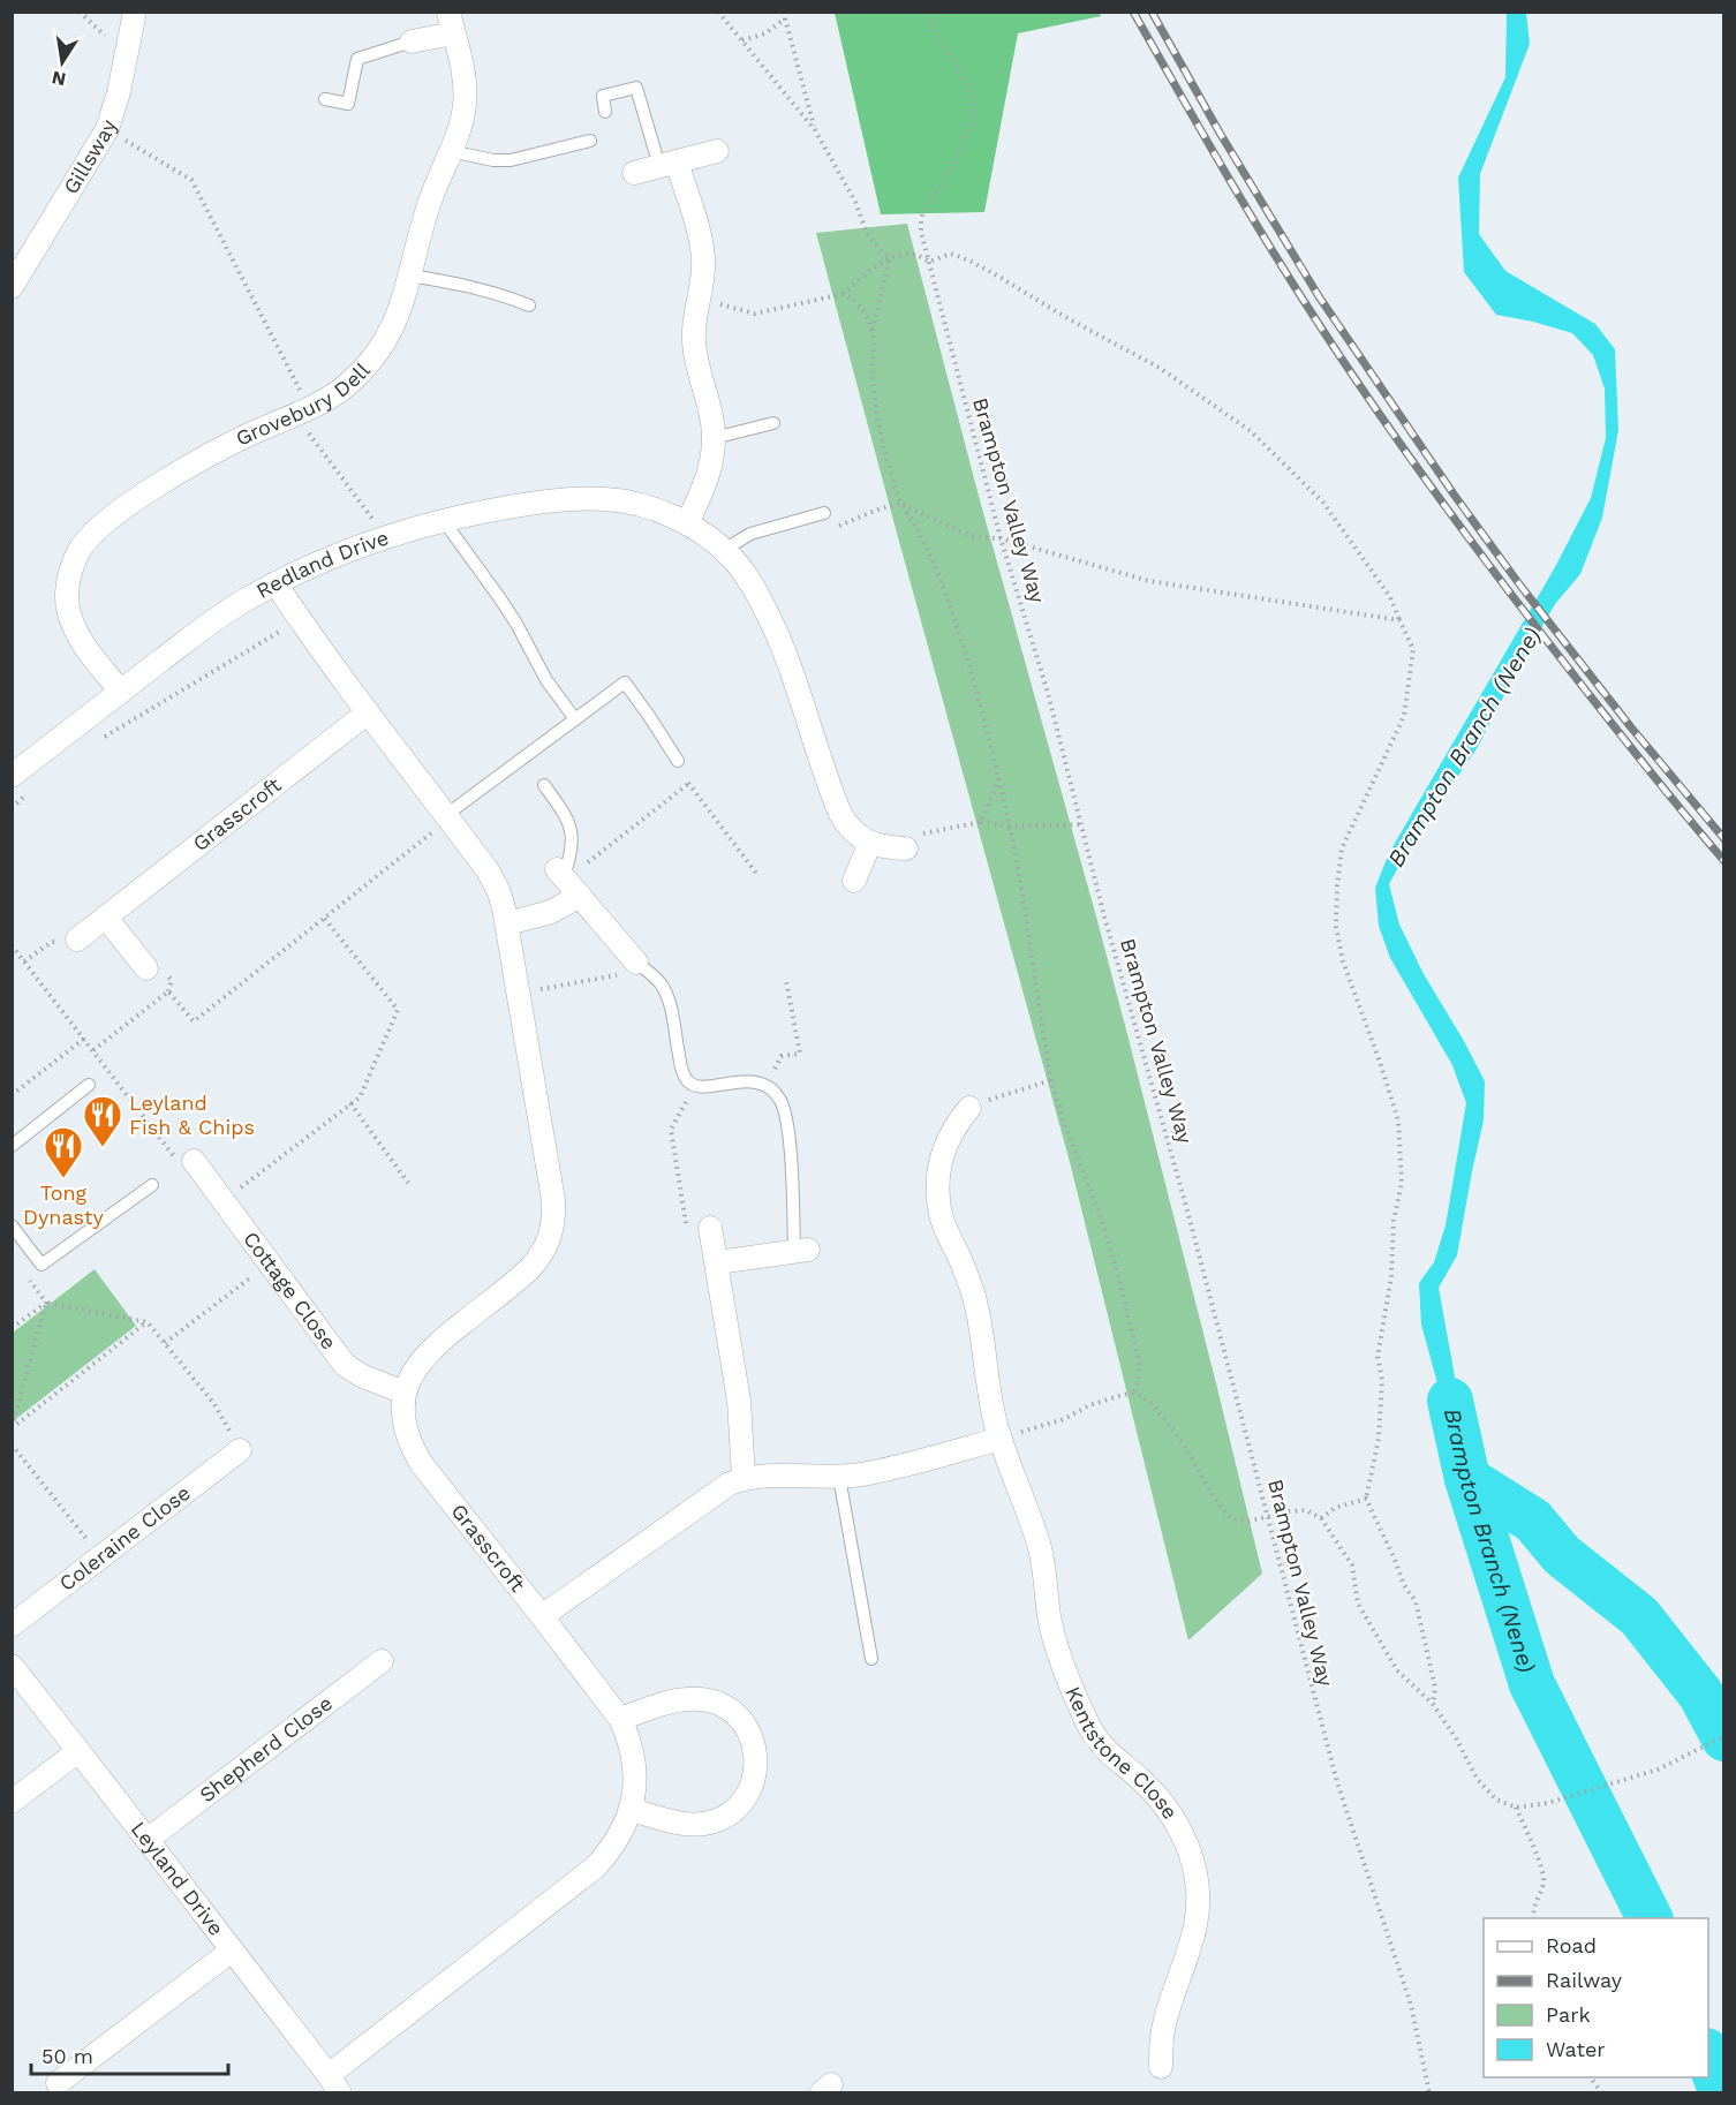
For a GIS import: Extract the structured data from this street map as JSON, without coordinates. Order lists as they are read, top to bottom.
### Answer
{
  "streets": {
    "street": [
      "Gillsway",
      "Grovebury Dell",
      "Redland Drive",
      "Grasscroft",
      "Cottage Close",
      "Coleraine Close",
      "Shepherd Close",
      "Kentstone Close",
      "Leyland Drive"
    ],
    "path": ["Brampton Valley Way"]
  },
  "crossings": [
    ["Grovebury Dell", "Redland Drive"],
    ["Redland Drive", "Grasscroft"],
    ["Grasscroft", "Cottage Close"],
    ["Grasscroft", "Leyland Drive"],
    ["Shepherd Close", "Leyland Drive"]
  ],
  "water": ["Brampton Branch (Nene)"],
  "places": {
    "restaurant": ["Leyland Fish & Chips", "Tong Dynasty"]
  },
  "legend": [
    "Road",
    "Railway",
    "Park",
    "Water"
  ],
  "scale_bar": "50 m",
  "north": "bottom"
}
